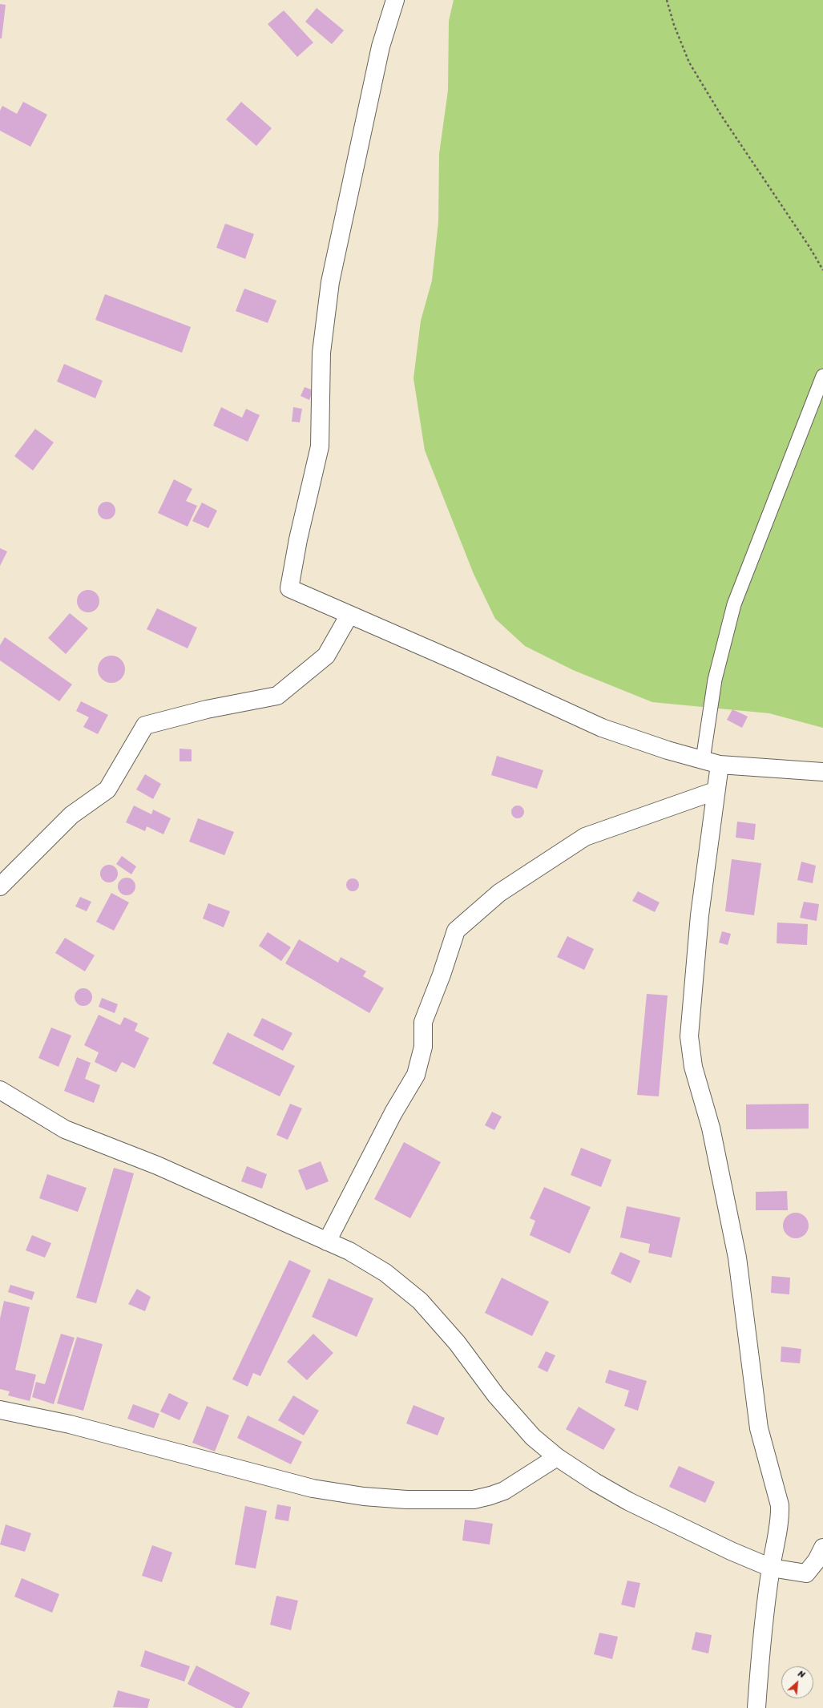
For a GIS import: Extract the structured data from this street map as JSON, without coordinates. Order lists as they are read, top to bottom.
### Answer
{
  "north": "top right"
}
